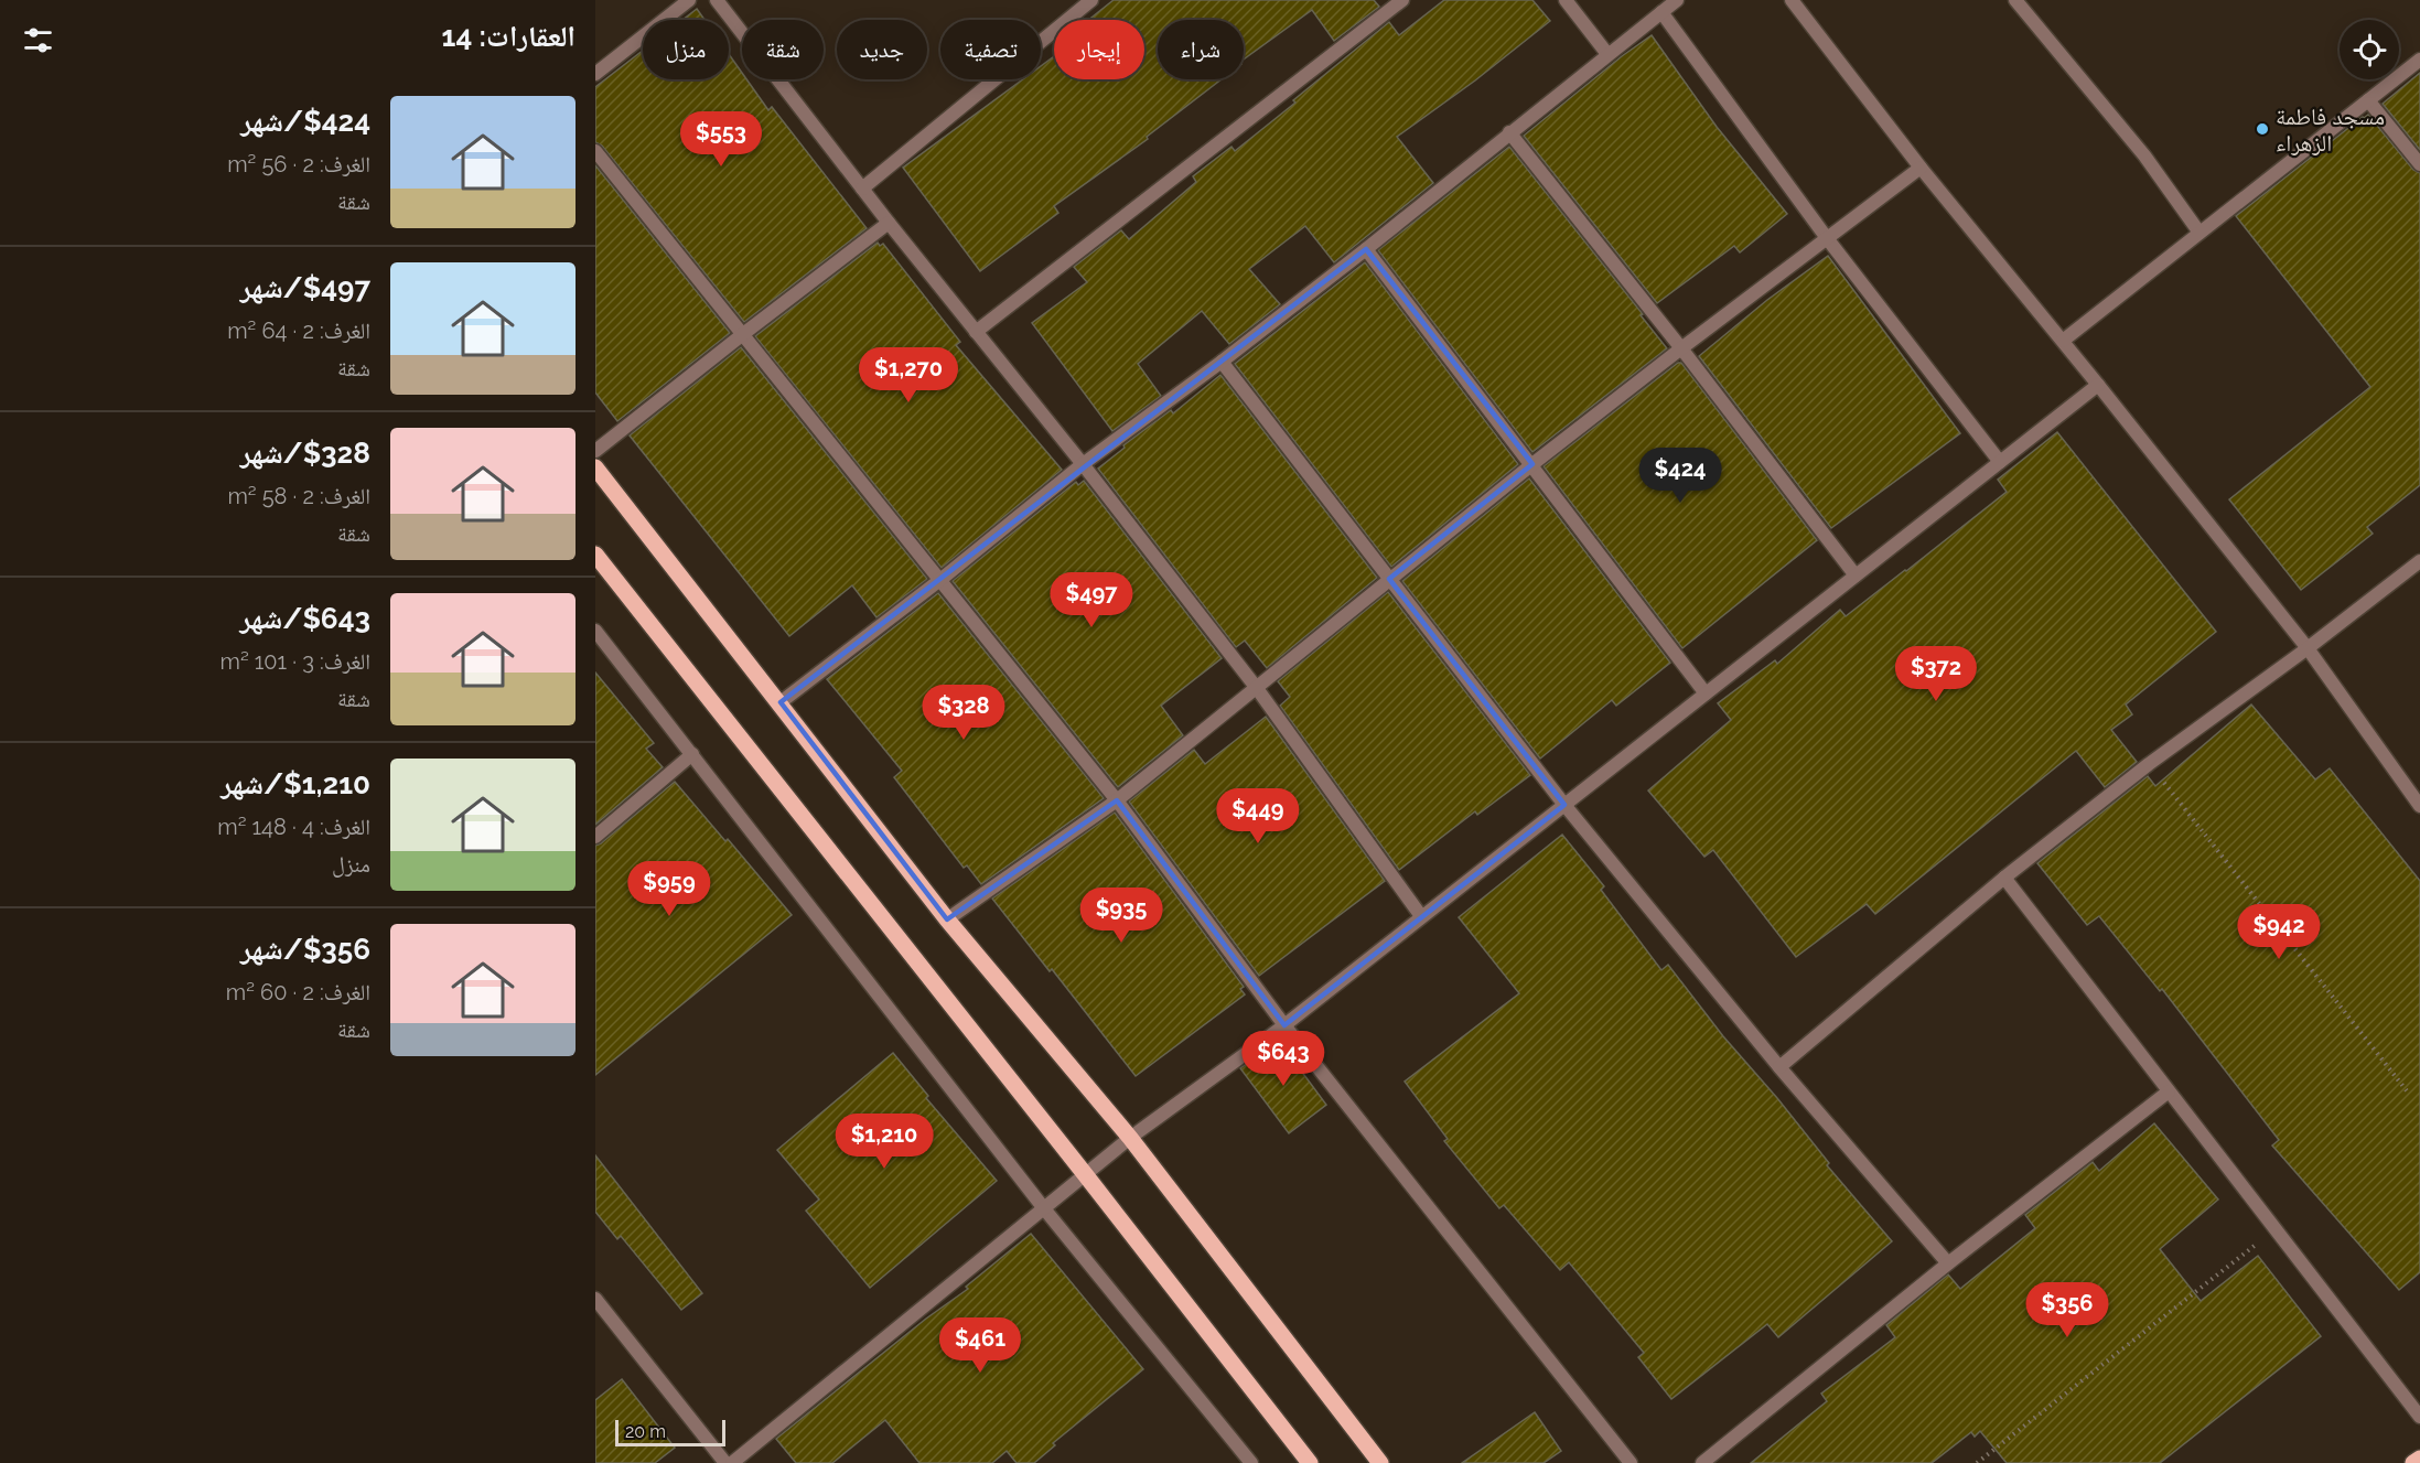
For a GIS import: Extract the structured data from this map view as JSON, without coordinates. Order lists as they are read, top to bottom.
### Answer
{
  "places": ["مسجد فاطمة الزهراء"],
  "scale_bar": "20 m",
  "page": {
    "heading": "العقارات: 14",
    "chip": [
      "شراء",
      "إيجار",
      "تصفية",
      "جديد",
      "شقة",
      "منزل"
    ],
    "list": [
      {
        "name": "$424/شهر",
        "note": "الغرف: 2 · 56 m² · شقة"
      },
      {
        "name": "$497/شهر",
        "note": "الغرف: 2 · 64 m² · شقة"
      },
      {
        "name": "$328/شهر",
        "note": "الغرف: 2 · 58 m² · شقة"
      },
      {
        "name": "$643/شهر",
        "note": "الغرف: 3 · 101 m² · شقة"
      },
      {
        "name": "$1,210/شهر",
        "note": "الغرف: 4 · 148 m² · منزل"
      },
      {
        "name": "$356/شهر",
        "note": "الغرف: 2 · 60 m² · شقة"
      }
    ],
    "price": [
      "$553",
      "$1,270",
      "$424",
      "$497",
      "$372",
      "$328",
      "$449",
      "$959",
      "$935",
      "$942",
      "$643",
      "$1,210",
      "$356",
      "$461"
    ],
    "scale": "20 m"
  }
}
